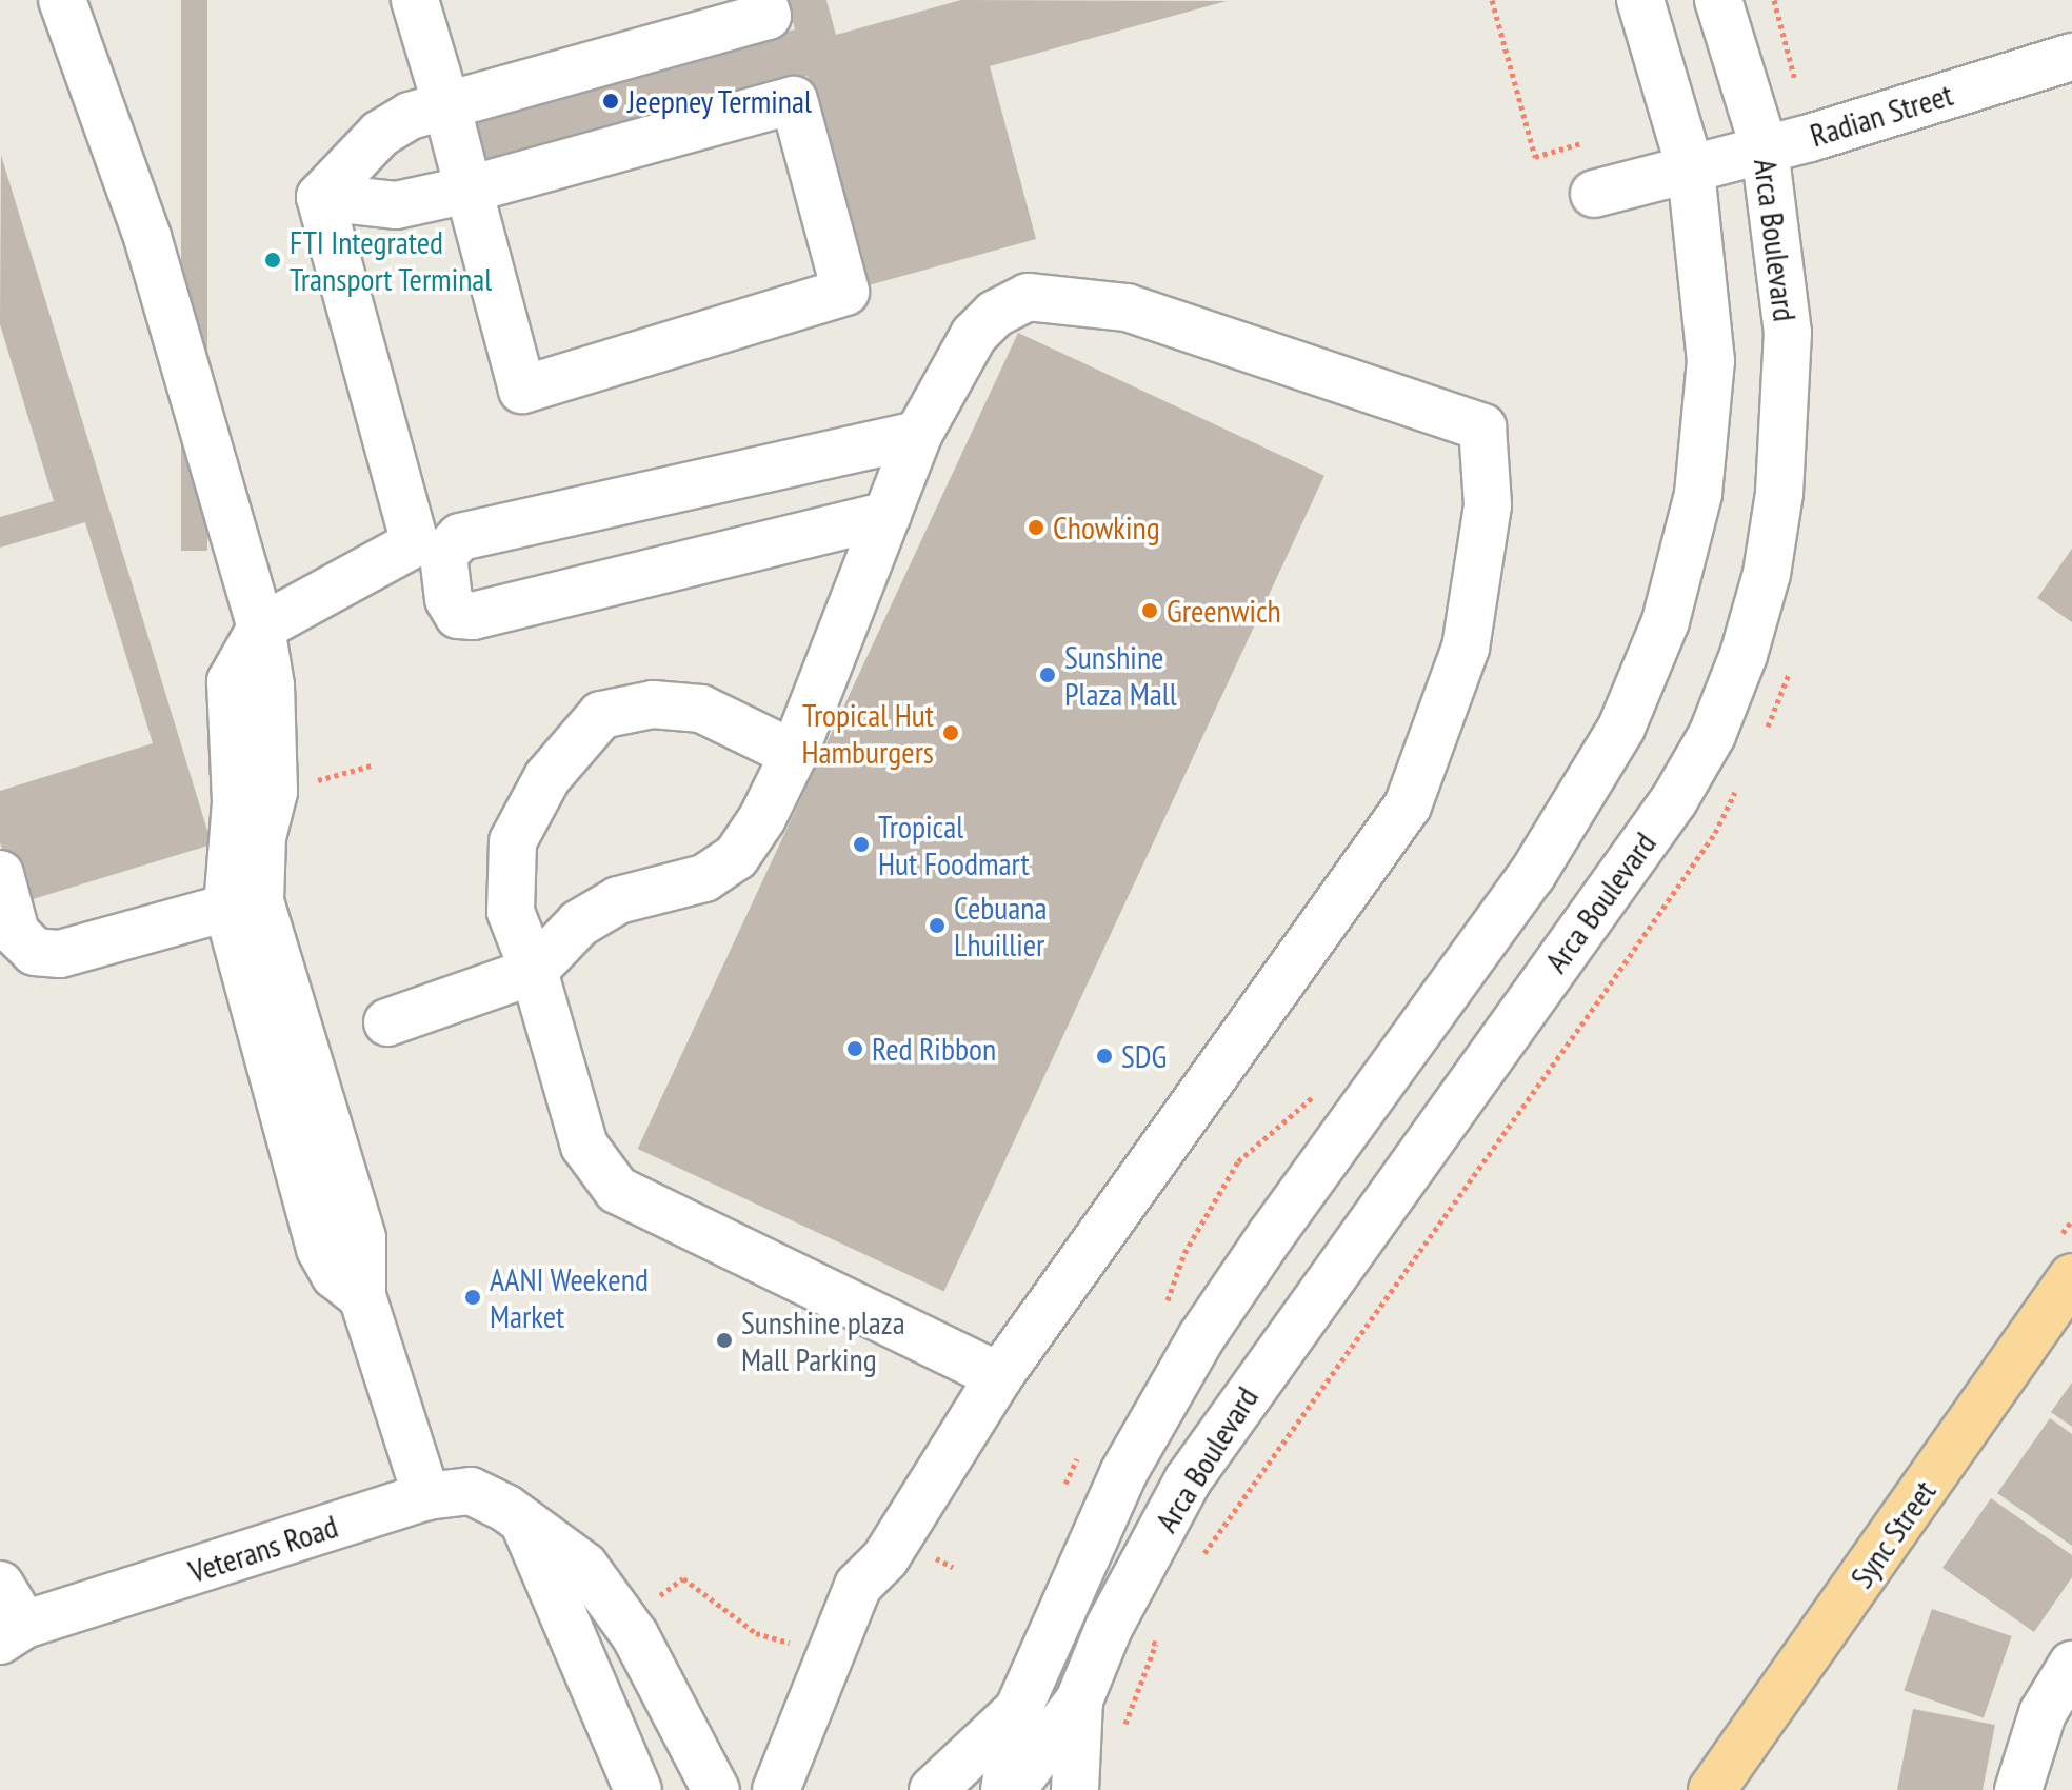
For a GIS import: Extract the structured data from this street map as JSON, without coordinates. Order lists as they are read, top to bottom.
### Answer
{
  "streets": {
    "main road": ["Sync Street"],
    "street": ["Radian Street", "Arca Boulevard", "Veterans Road"]
  },
  "crossings": [
    ["Radian Street", "Arca Boulevard"]
  ],
  "places": [
    "Jeepney Terminal",
    "FTI Integrated Transport Terminal",
    "Chowking",
    "Greenwich",
    "Sunshine Plaza Mall",
    "Tropical Hut Hamburgers",
    "Tropical Hut Foodmart",
    "Cebuana Lhuillier",
    "Red Ribbon",
    "SDG",
    "AANI Weekend Market",
    "Sunshine plaza Mall Parking"
  ]
}
